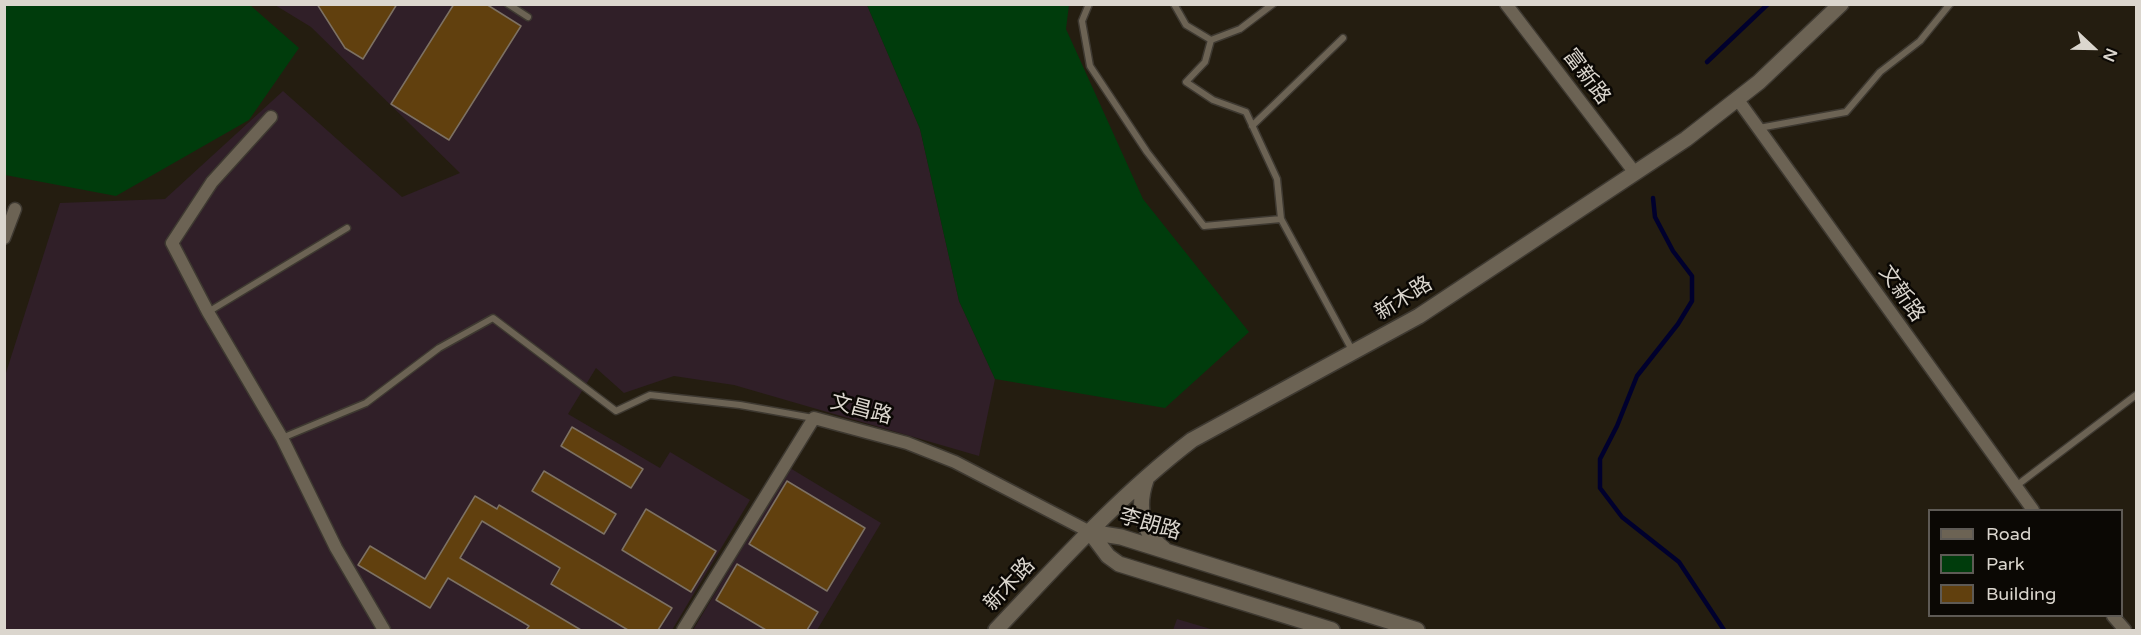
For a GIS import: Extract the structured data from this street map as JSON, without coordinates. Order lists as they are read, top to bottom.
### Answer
{
  "streets": {
    "street": [
      "富新路",
      "文新路",
      "新木路",
      "文昌路",
      "李朗路"
    ]
  },
  "crossings": [
    ["富新路", "新木路"],
    ["文新路", "新木路"],
    ["新木路", "文昌路"],
    ["新木路", "李朗路"],
    ["文昌路", "李朗路"]
  ],
  "legend": ["Road", "Park", "Building"],
  "north": "right"
}
